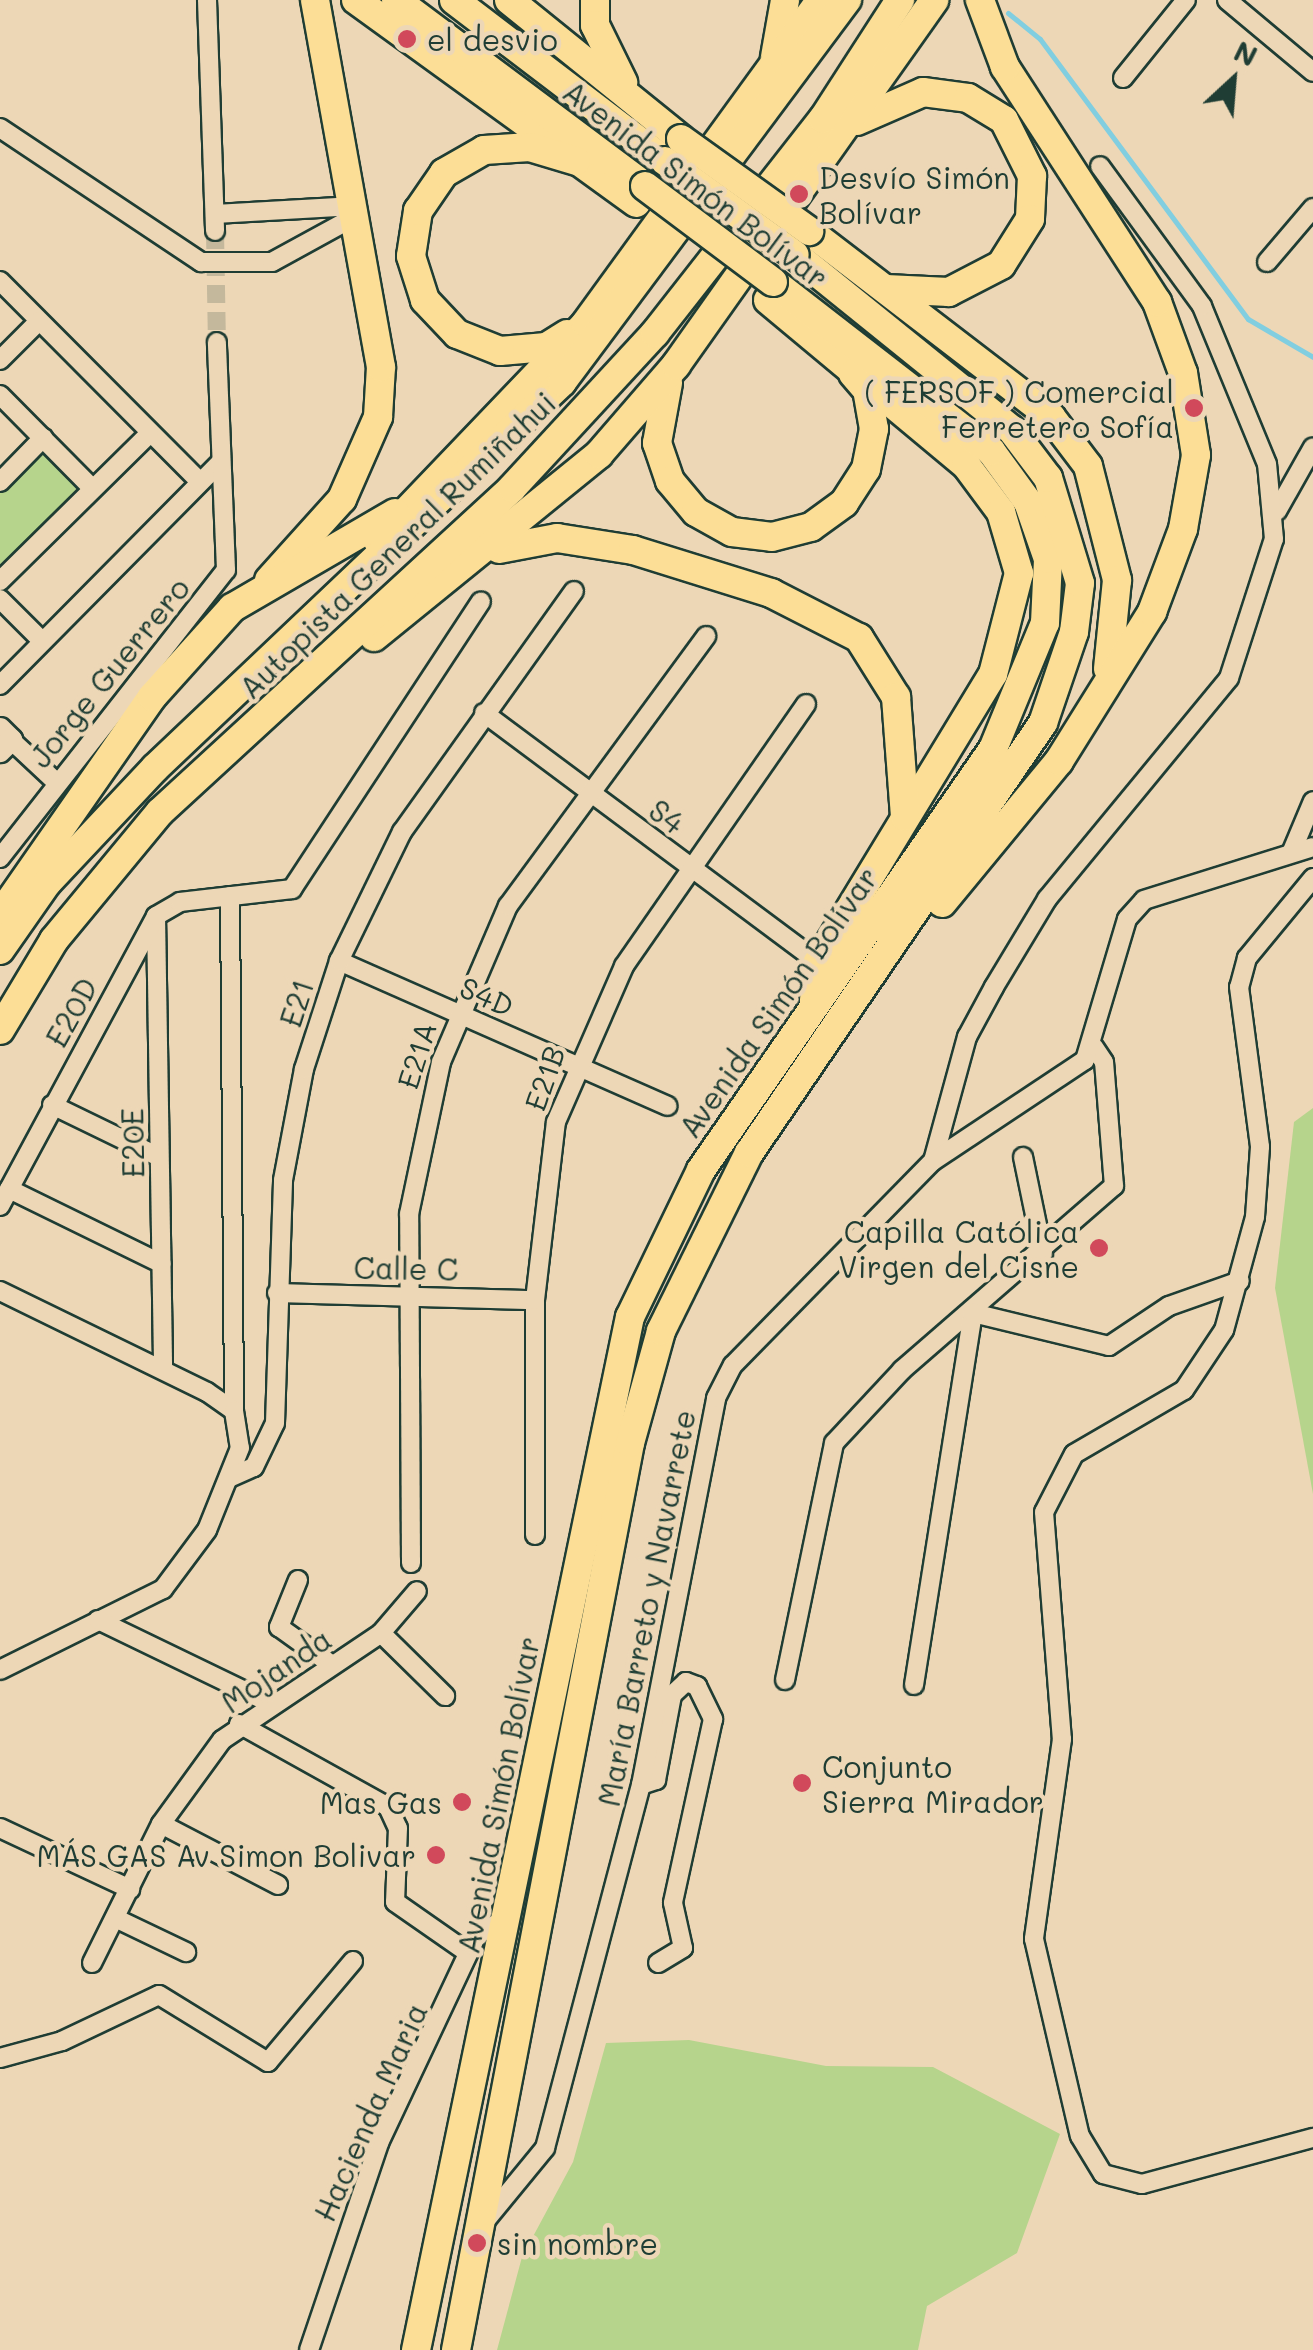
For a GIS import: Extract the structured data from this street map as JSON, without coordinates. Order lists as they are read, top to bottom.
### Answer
{
  "streets": {
    "highway": ["Avenida Simón Bolívar", "Autopista General Rumiñahui"],
    "street": [
      "Jorge Guerrero",
      "S4",
      "S4D",
      "E21",
      "E20D",
      "E21A",
      "E21B",
      "E20E",
      "Calle C",
      "María Barreto y Navarrete",
      "Mojanda",
      "Hacienda Maria"
    ]
  },
  "crossings": [
    ["Avenida Simón Bolívar", "María Barreto y Navarrete"],
    ["Avenida Simón Bolívar", "Hacienda Maria"],
    ["S4", "E21"],
    ["S4", "E21A"],
    ["S4", "E21B"],
    ["S4D", "E21"],
    ["S4D", "E21A"],
    ["S4D", "E21B"],
    ["E21", "Calle C"],
    ["E20D", "E20E"],
    ["E21A", "Calle C"],
    ["E21B", "Calle C"]
  ],
  "places": [
    "el desvio",
    "Desvío Simón Bolívar",
    "( FERSOF ) Comercial Ferretero Sofía",
    "Capilla Católica Virgen del Cisne",
    "Conjunto Sierra Mirador",
    "Mas Gas",
    "MÁS GAS Av Simon Bolivar",
    "sin nombre"
  ],
  "north": "top right"
}
